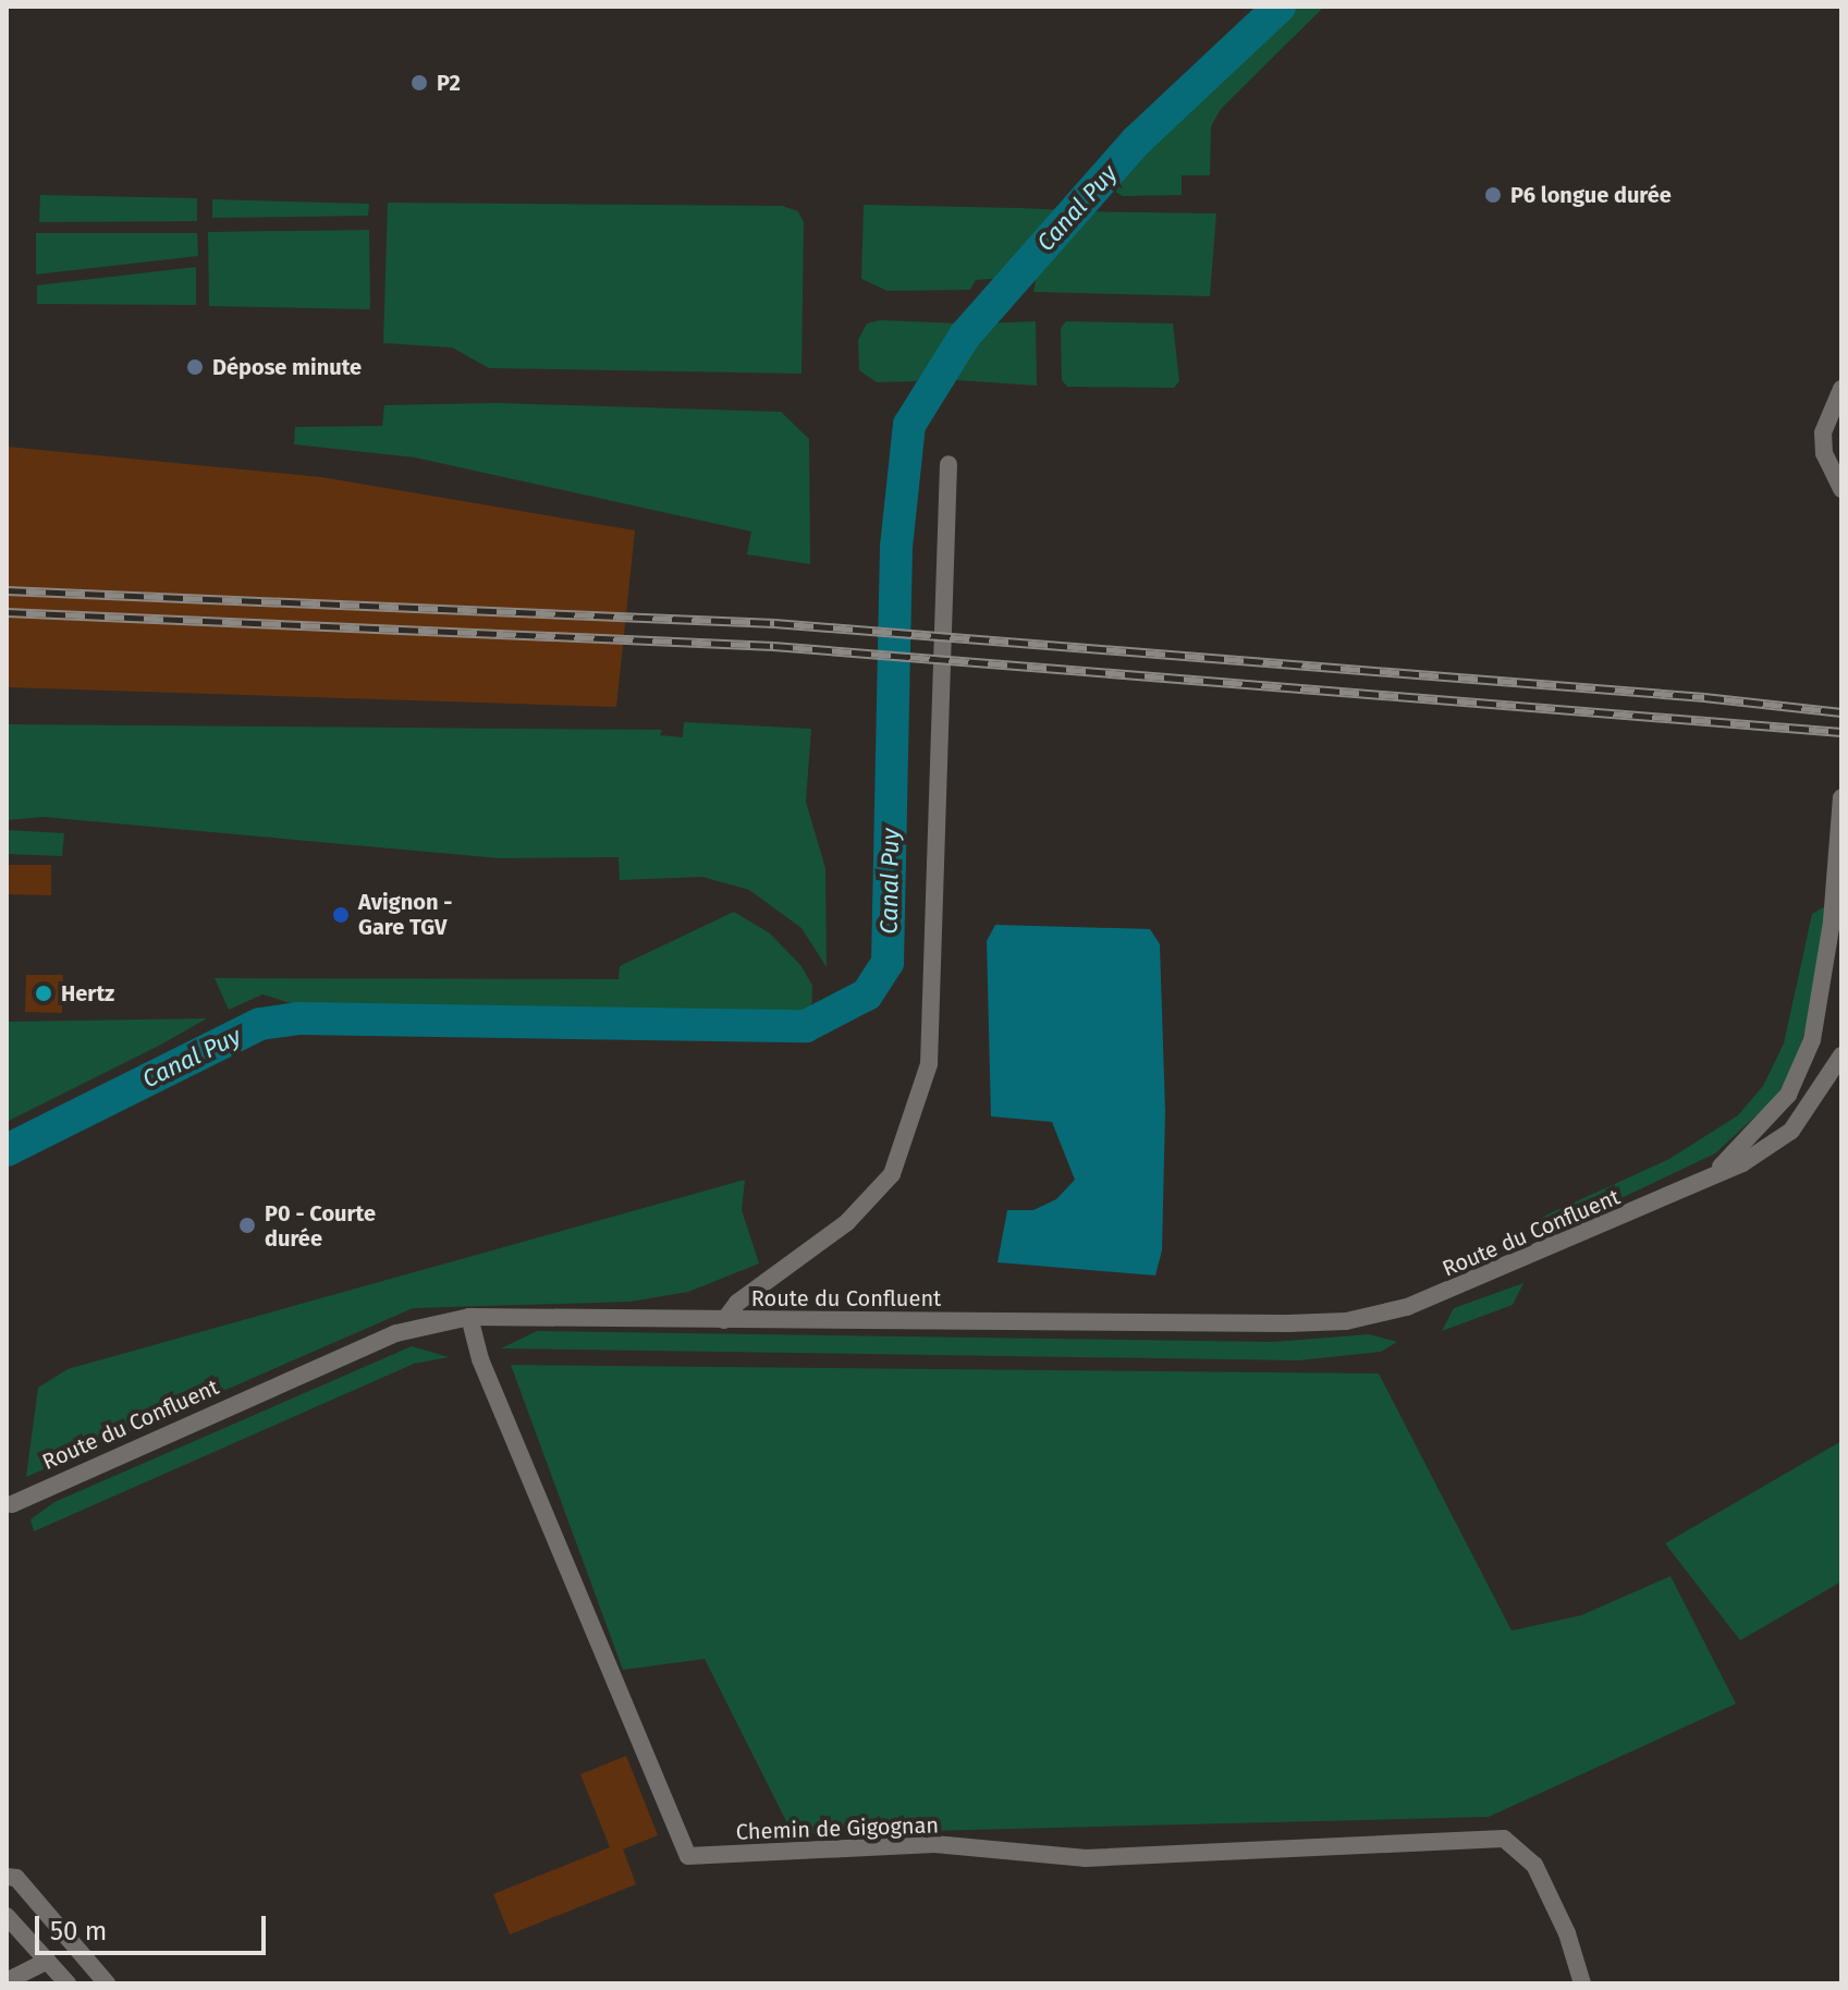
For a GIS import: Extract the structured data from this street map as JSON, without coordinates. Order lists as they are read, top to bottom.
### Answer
{
  "streets": {
    "street": ["Route du Confluent", "Chemin de Gigognan"]
  },
  "crossings": [
    ["Route du Confluent", "Chemin de Gigognan"]
  ],
  "water": ["Canal Puy"],
  "places": [
    "P2",
    "P6 longue durée",
    "Dépose minute",
    "Avignon - Gare TGV",
    "Hertz",
    "P0 - Courte durée"
  ],
  "scale_bar": "50 m"
}
